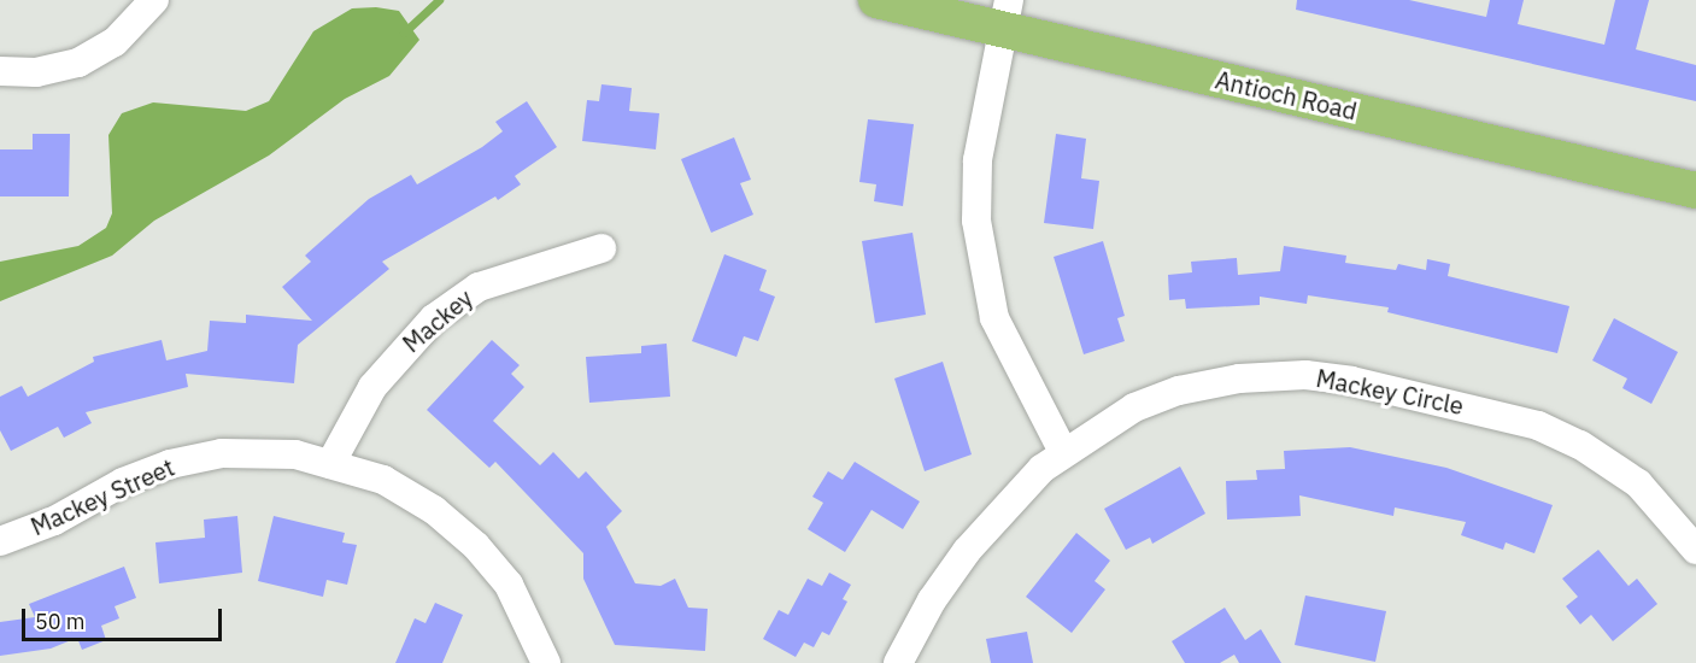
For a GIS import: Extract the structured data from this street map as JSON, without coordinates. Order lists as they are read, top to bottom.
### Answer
{
  "streets": {
    "main road": ["Antioch Road"],
    "street": ["Mackey", "Mackey Circle", "Mackey Street"]
  },
  "crossings": [
    ["Mackey", "Mackey Street"]
  ],
  "scale_bar": "50 m"
}
